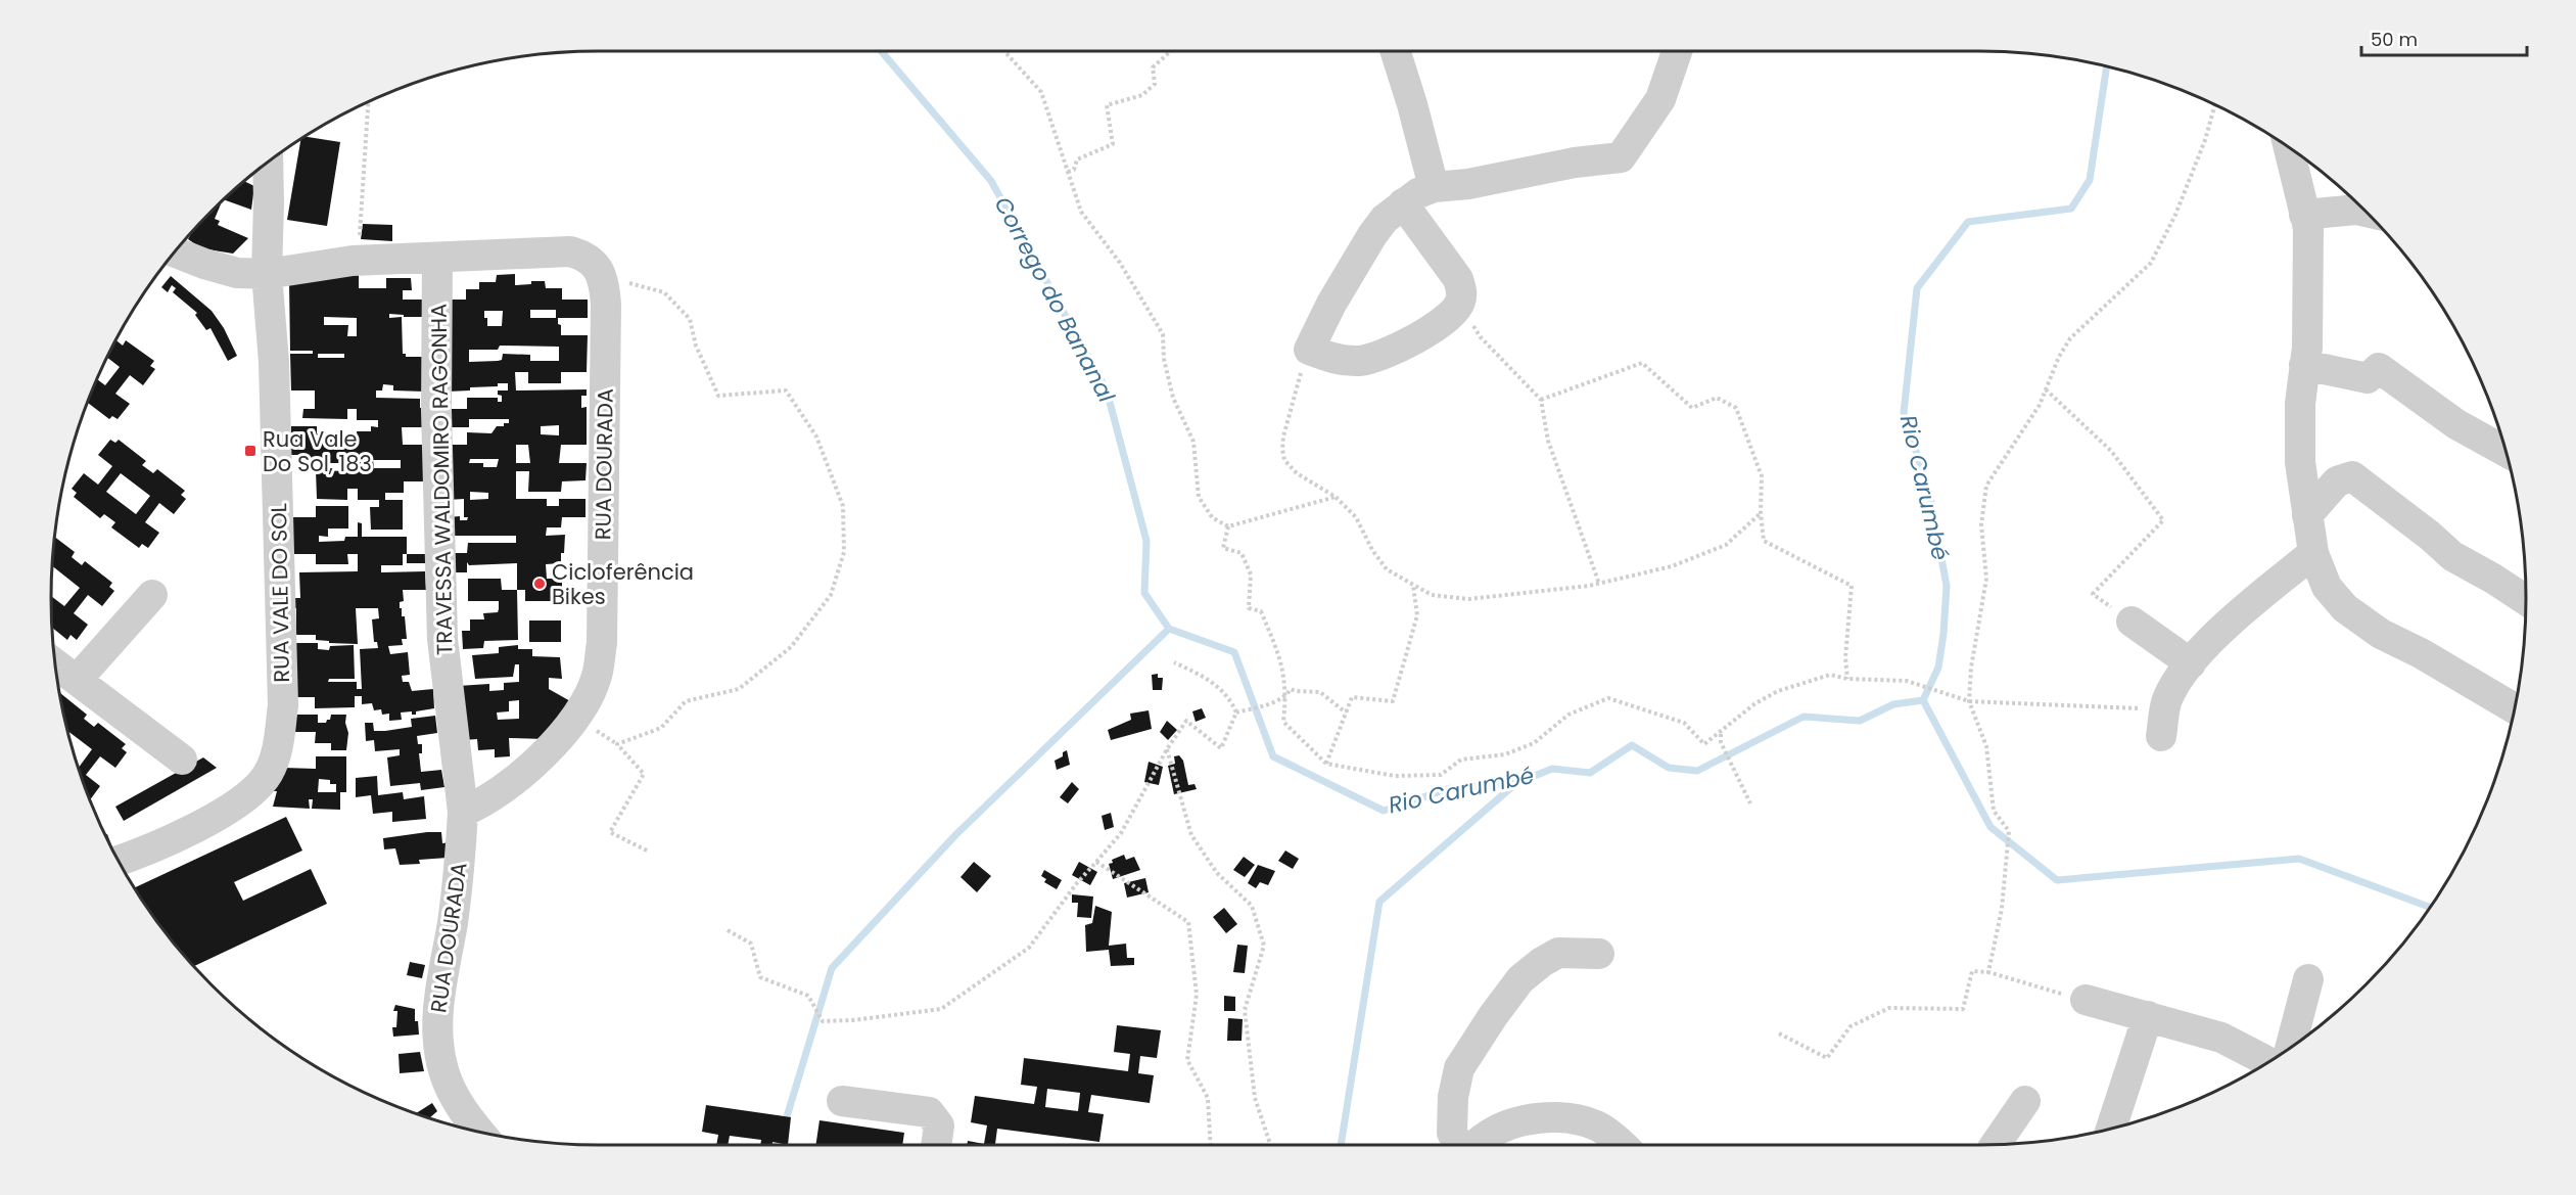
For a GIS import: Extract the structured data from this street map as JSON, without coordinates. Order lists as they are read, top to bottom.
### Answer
{
  "streets": {
    "street": ["RUA DOURADA", "TRAVESSA WALDOMIRO RAGONHA", "RUA VALE DO SOL"]
  },
  "crossings": [
    ["RUA DOURADA", "TRAVESSA WALDOMIRO RAGONHA"]
  ],
  "water": ["Corrego do Bananal", "Rio Carumbé"],
  "places": {
    "transit": ["Rua Vale Do Sol, 183"],
    "other": ["Cicloferência Bikes"]
  },
  "scale_bar": "50 m"
}
